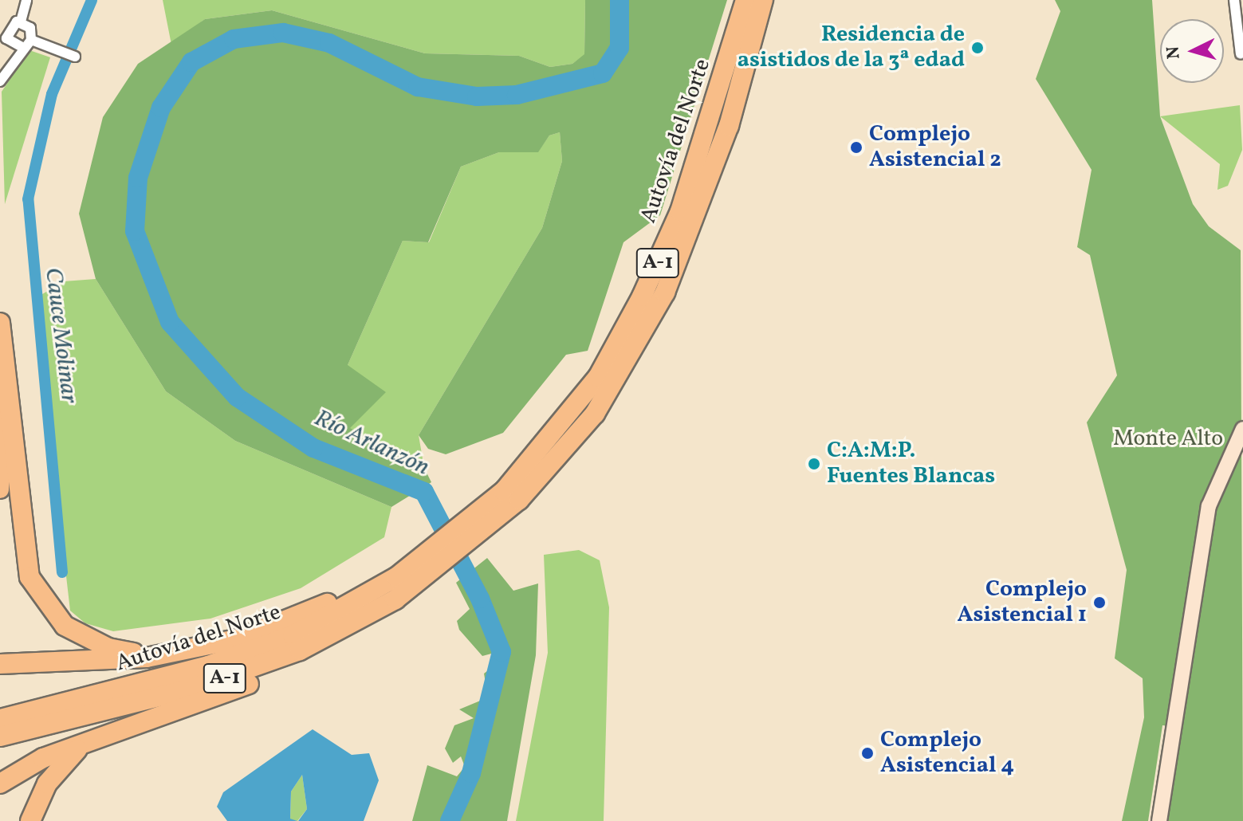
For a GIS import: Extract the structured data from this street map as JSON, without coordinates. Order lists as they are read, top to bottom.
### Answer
{
  "streets": {
    "highway": ["Autovía del Norte", "A-1"]
  },
  "crossings": [
    ["Autovía del Norte", "A-1"]
  ],
  "water": ["Cauce Molinar", "Río Arlanzón"],
  "parks": ["Monte Alto"],
  "places": [
    "Residencia de asistidos de la 3ª edad",
    "Complejo Asistencial 2",
    "C:A:M:P. Fuentes Blancas",
    "Complejo Asistencial 1",
    "Complejo Asistencial 4"
  ],
  "north": "left"
}
